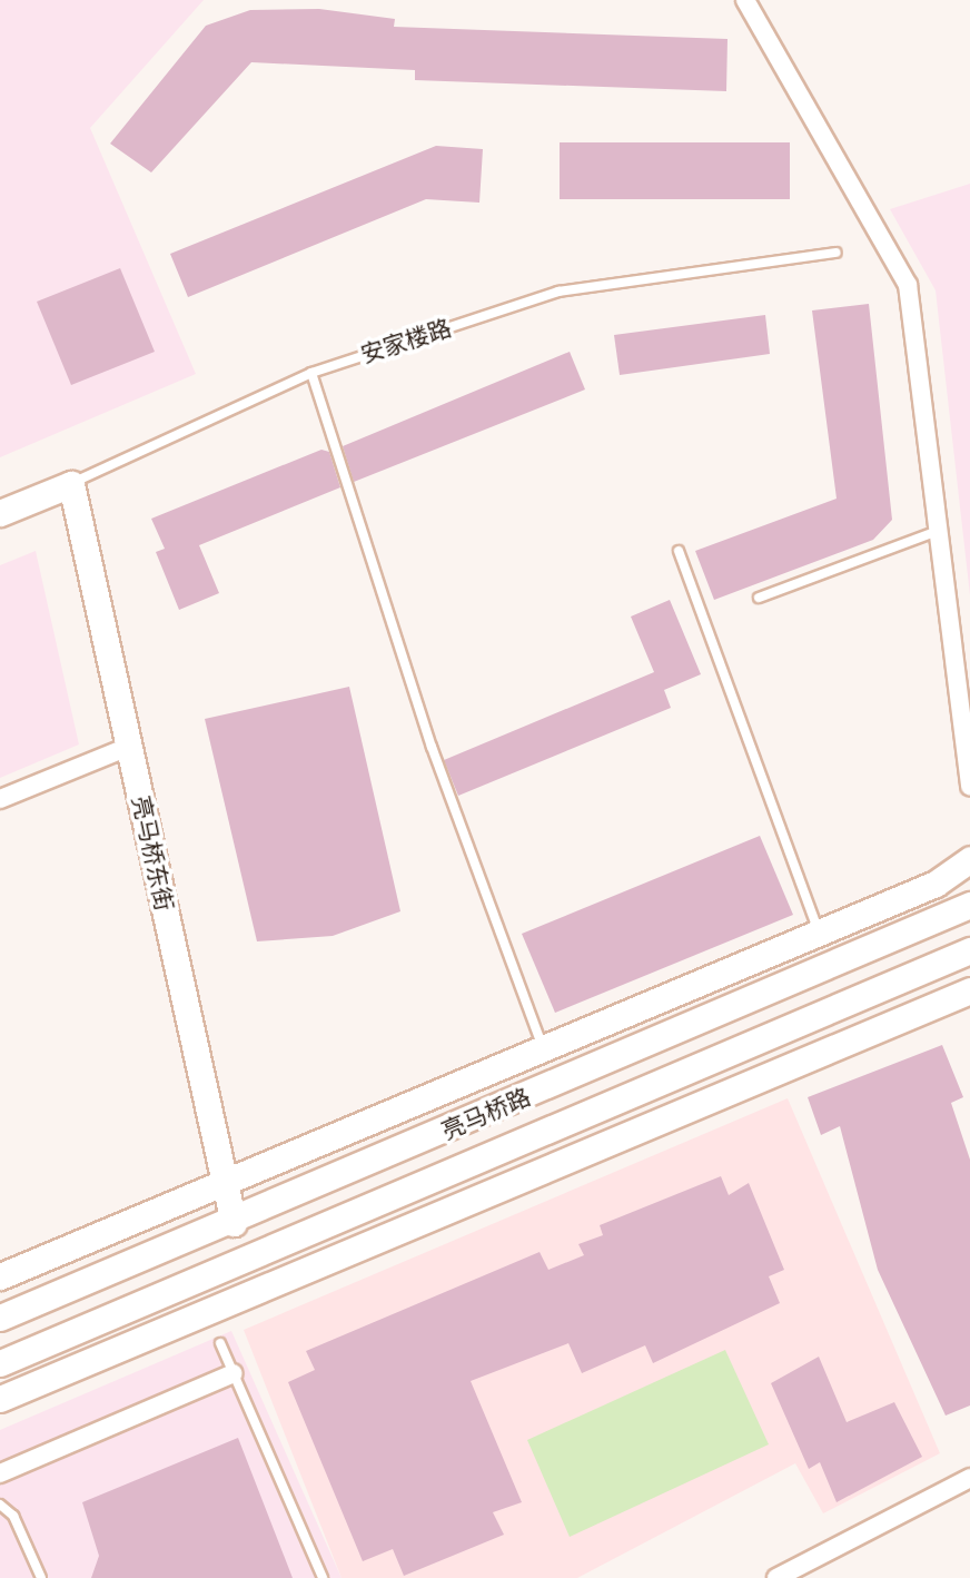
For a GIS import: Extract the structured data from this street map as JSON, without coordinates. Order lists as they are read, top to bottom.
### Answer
{
  "streets": {
    "street": ["安家楼路", "亮马桥东街", "亮马桥路"]
  },
  "crossings": [
    ["安家楼路", "亮马桥东街"],
    ["亮马桥东街", "亮马桥路"]
  ]
}
